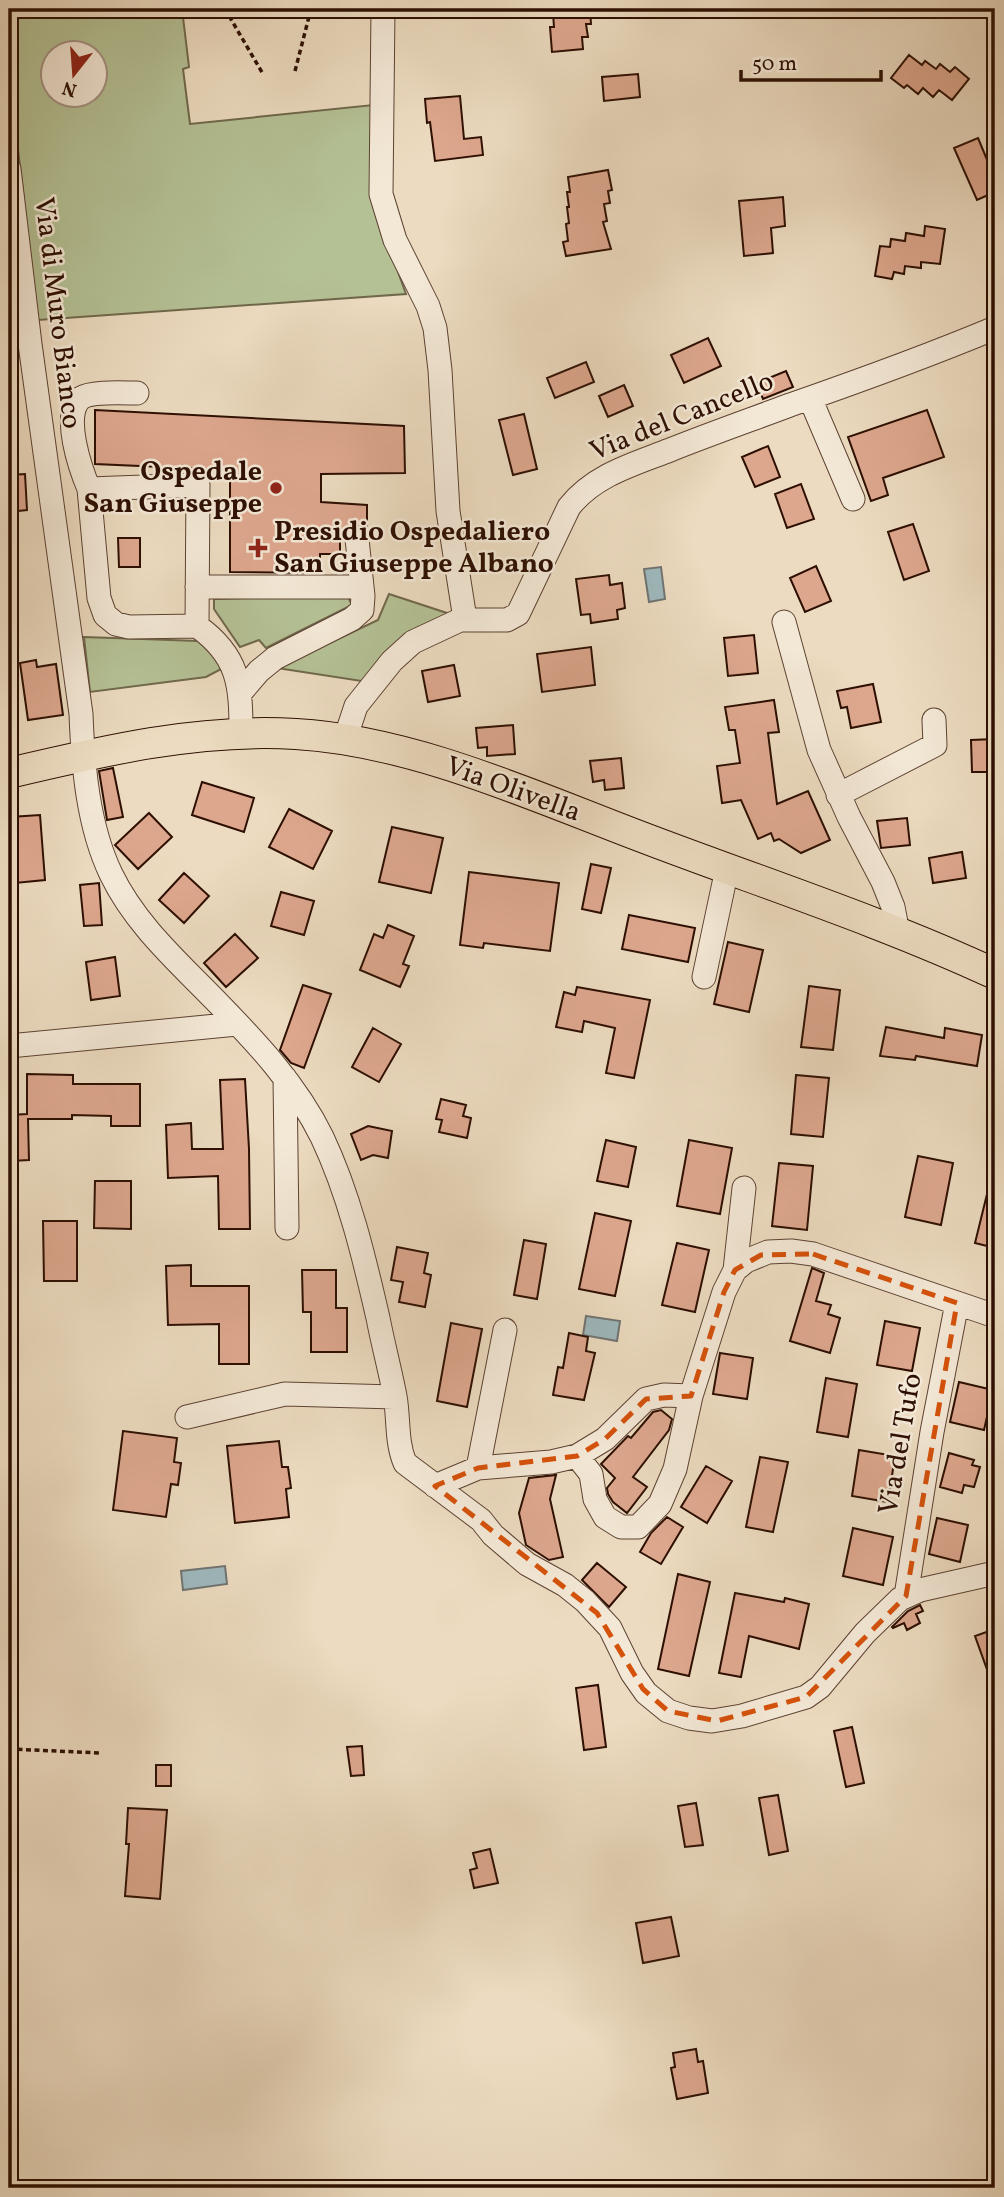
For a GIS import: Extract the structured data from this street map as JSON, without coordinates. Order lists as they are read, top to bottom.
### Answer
{
  "streets": {
    "main road": ["Via Olivella"],
    "street": ["Via di Muro Bianco", "Via del Cancello", "Via del Tufo"]
  },
  "crossings": [
    ["Via di Muro Bianco", "Via Olivella"],
    ["Via di Muro Bianco", "Via del Tufo"],
    ["Via del Cancello", "Via Olivella"]
  ],
  "places": {
    "other": ["Ospedale San Giuseppe"],
    "health": ["Presidio Ospedaliero San Giuseppe Albano"]
  },
  "scale_bar": "50 m",
  "north": "bottom"
}
